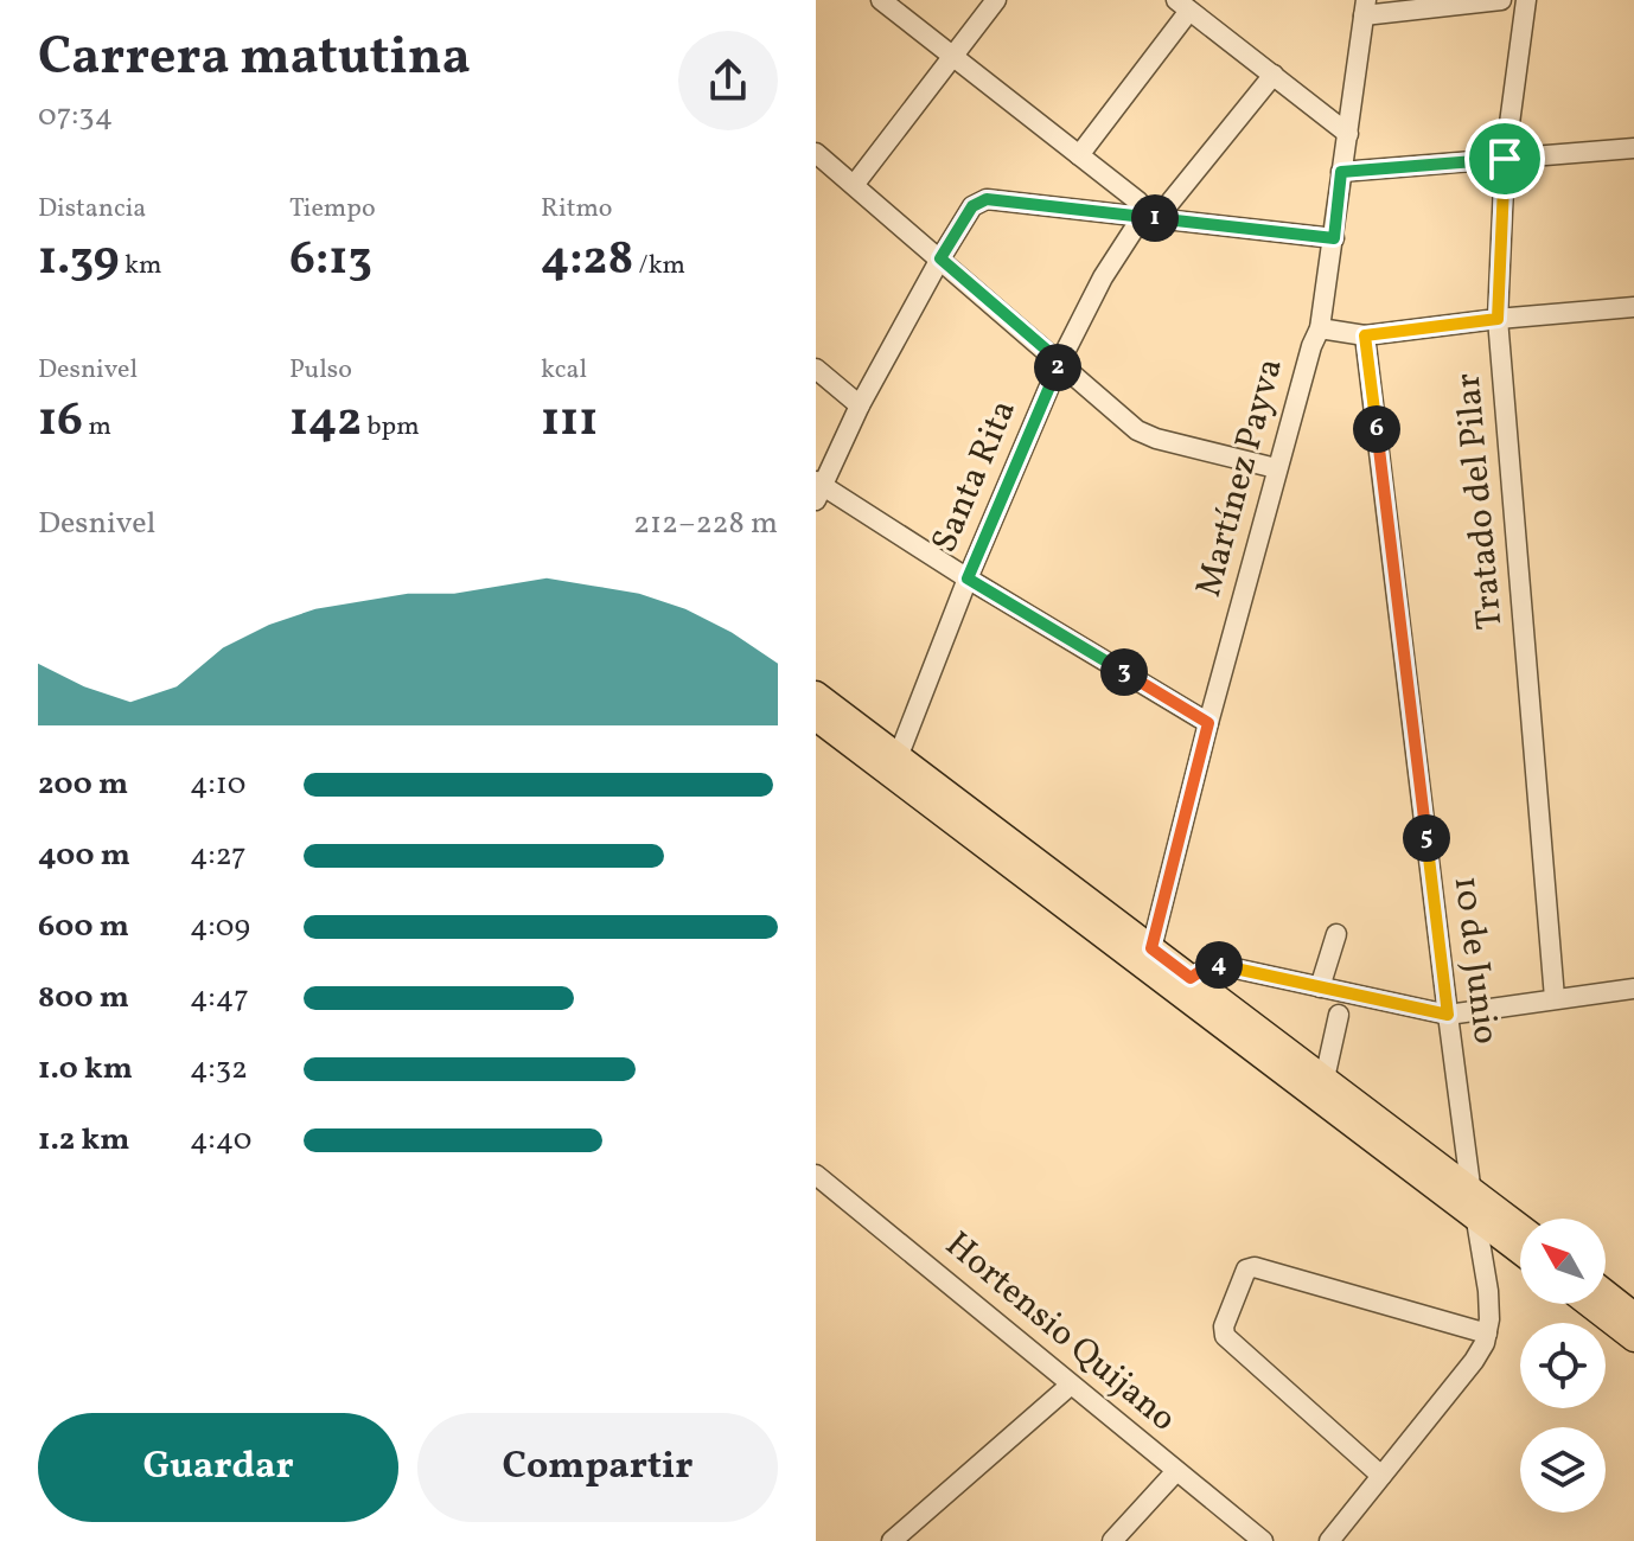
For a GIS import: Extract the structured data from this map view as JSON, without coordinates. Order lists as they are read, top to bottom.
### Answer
{
  "streets": {
    "street": [
      "Santa Rita",
      "Martínez Payva",
      "Tratado del Pilar",
      "10 de Junio",
      "Hortensio Quijano"
    ]
  },
  "north": "top left",
  "page": {
    "heading": ["Carrera matutina", "07:34"],
    "stats": [
      ["Distancia", "1.39 km"],
      ["Tiempo", "6:13"],
      ["Ritmo", "4:28 /km"],
      ["Desnivel", "16 m"],
      ["Pulso", "142 bpm"],
      ["kcal", "111"]
    ],
    "pins": [
      "1",
      "2",
      "6",
      "3",
      "5",
      "4"
    ],
    "chart": ["Desnivel", "212–228 m"],
    "list": [
      {
        "name": "200 m",
        "note": "4:10"
      },
      {
        "name": "400 m",
        "note": "4:27"
      },
      {
        "name": "600 m",
        "note": "4:09"
      },
      {
        "name": "800 m",
        "note": "4:47"
      },
      {
        "name": "1.0 km",
        "note": "4:32"
      },
      {
        "name": "1.2 km",
        "note": "4:40"
      }
    ],
    "buttons": ["Guardar", "Compartir"]
  }
}
